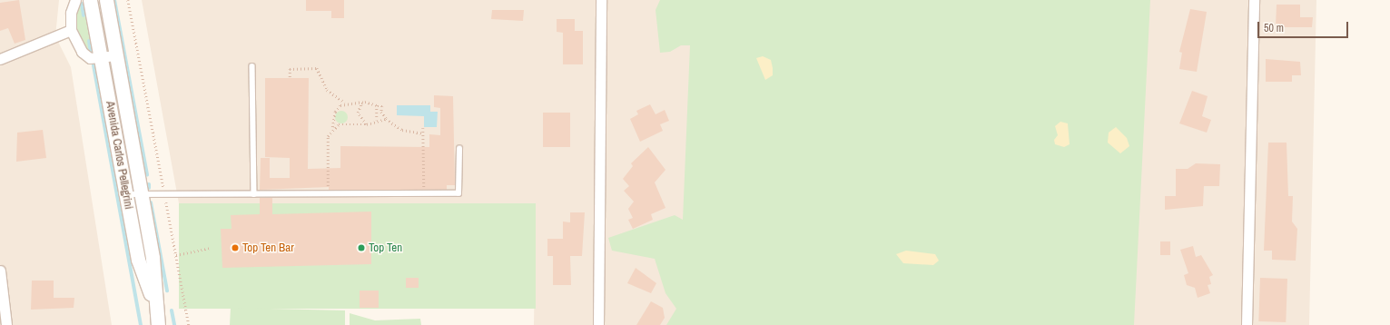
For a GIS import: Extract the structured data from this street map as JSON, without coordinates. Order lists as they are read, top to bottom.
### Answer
{
  "streets": {
    "main road": ["Avenida Carlos Pellegrini"]
  },
  "places": ["Top Ten Bar", "Top Ten"],
  "scale_bar": "50 m"
}
